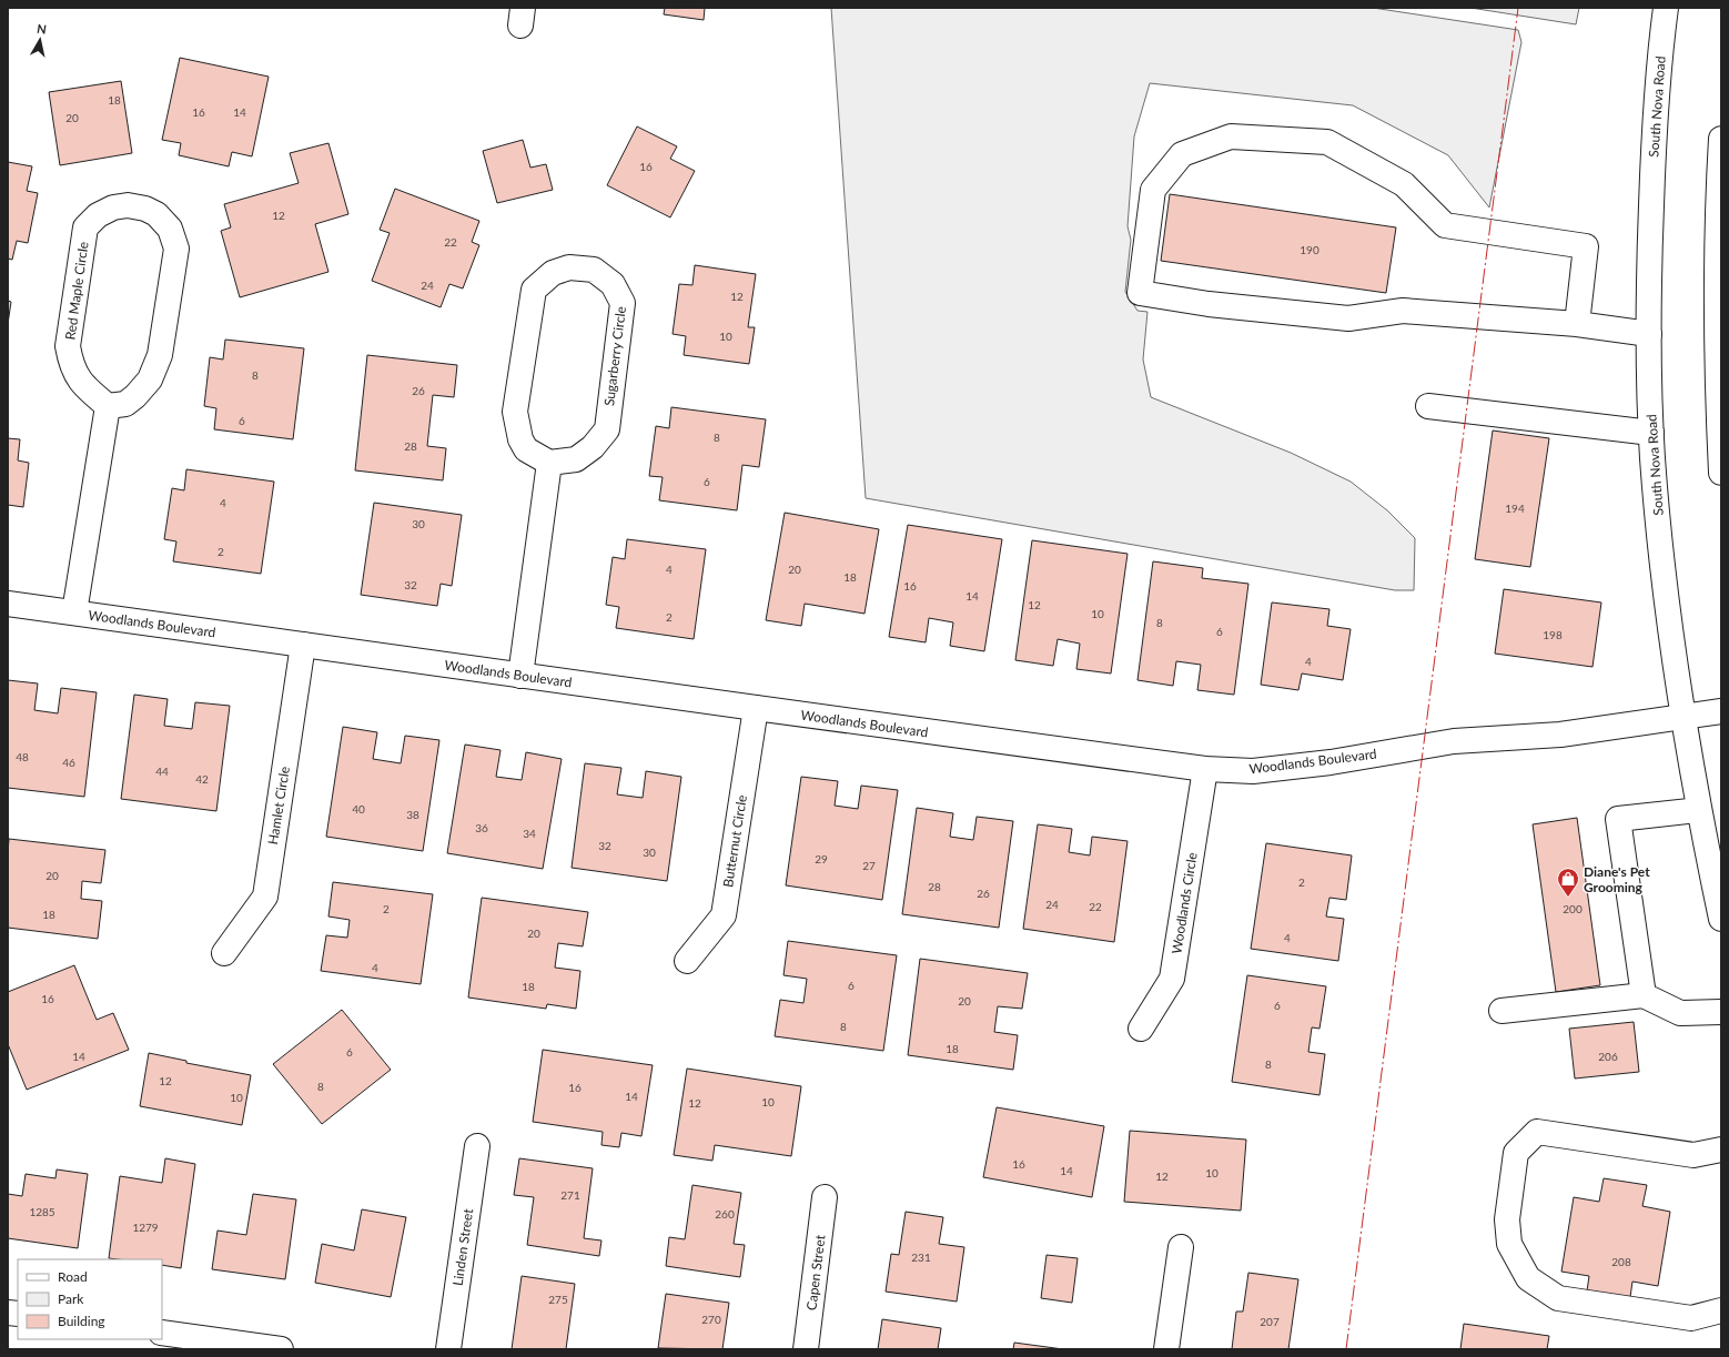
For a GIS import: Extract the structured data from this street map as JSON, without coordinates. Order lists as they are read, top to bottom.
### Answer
{
  "streets": {
    "street": [
      "South Nova Road",
      "Red Maple Circle",
      "Sugarberry Circle",
      "Woodlands Boulevard",
      "Hamlet Circle",
      "Butternut Circle",
      "Woodlands Circle",
      "Linden Street",
      "Capen Street"
    ]
  },
  "crossings": [
    ["South Nova Road", "Woodlands Boulevard"],
    ["Woodlands Boulevard", "Hamlet Circle"],
    ["Woodlands Boulevard", "Butternut Circle"],
    ["Woodlands Boulevard", "Woodlands Circle"]
  ],
  "places": {
    "shop": ["Diane's Pet Grooming"]
  },
  "house_numbers": [
    "18",
    "16",
    "14",
    "20",
    "16",
    "12",
    "22",
    "190",
    "24",
    "12",
    "10",
    "8",
    "26",
    "6",
    "8",
    "28",
    "6",
    "4",
    "194",
    "30",
    "2",
    "4",
    "20",
    "18",
    "32",
    "16",
    "14",
    "12",
    "10",
    "2",
    "8",
    "6",
    "198",
    "4",
    "48",
    "46",
    "44",
    "42",
    "40",
    "38",
    "36",
    "34",
    "32",
    "30",
    "29",
    "27",
    "20",
    "2",
    "28",
    "26",
    "24",
    "22",
    "2",
    "200",
    "18",
    "20",
    "4",
    "4",
    "6",
    "18",
    "16",
    "20",
    "6",
    "8",
    "18",
    "6",
    "14",
    "206",
    "8",
    "12",
    "8",
    "16",
    "14",
    "10",
    "10",
    "12",
    "16",
    "14",
    "10",
    "12",
    "271",
    "1285",
    "260",
    "1279",
    "231",
    "208",
    "275",
    "270",
    "207"
  ],
  "legend": ["Road", "Park", "Building"],
  "north": "top"
}
